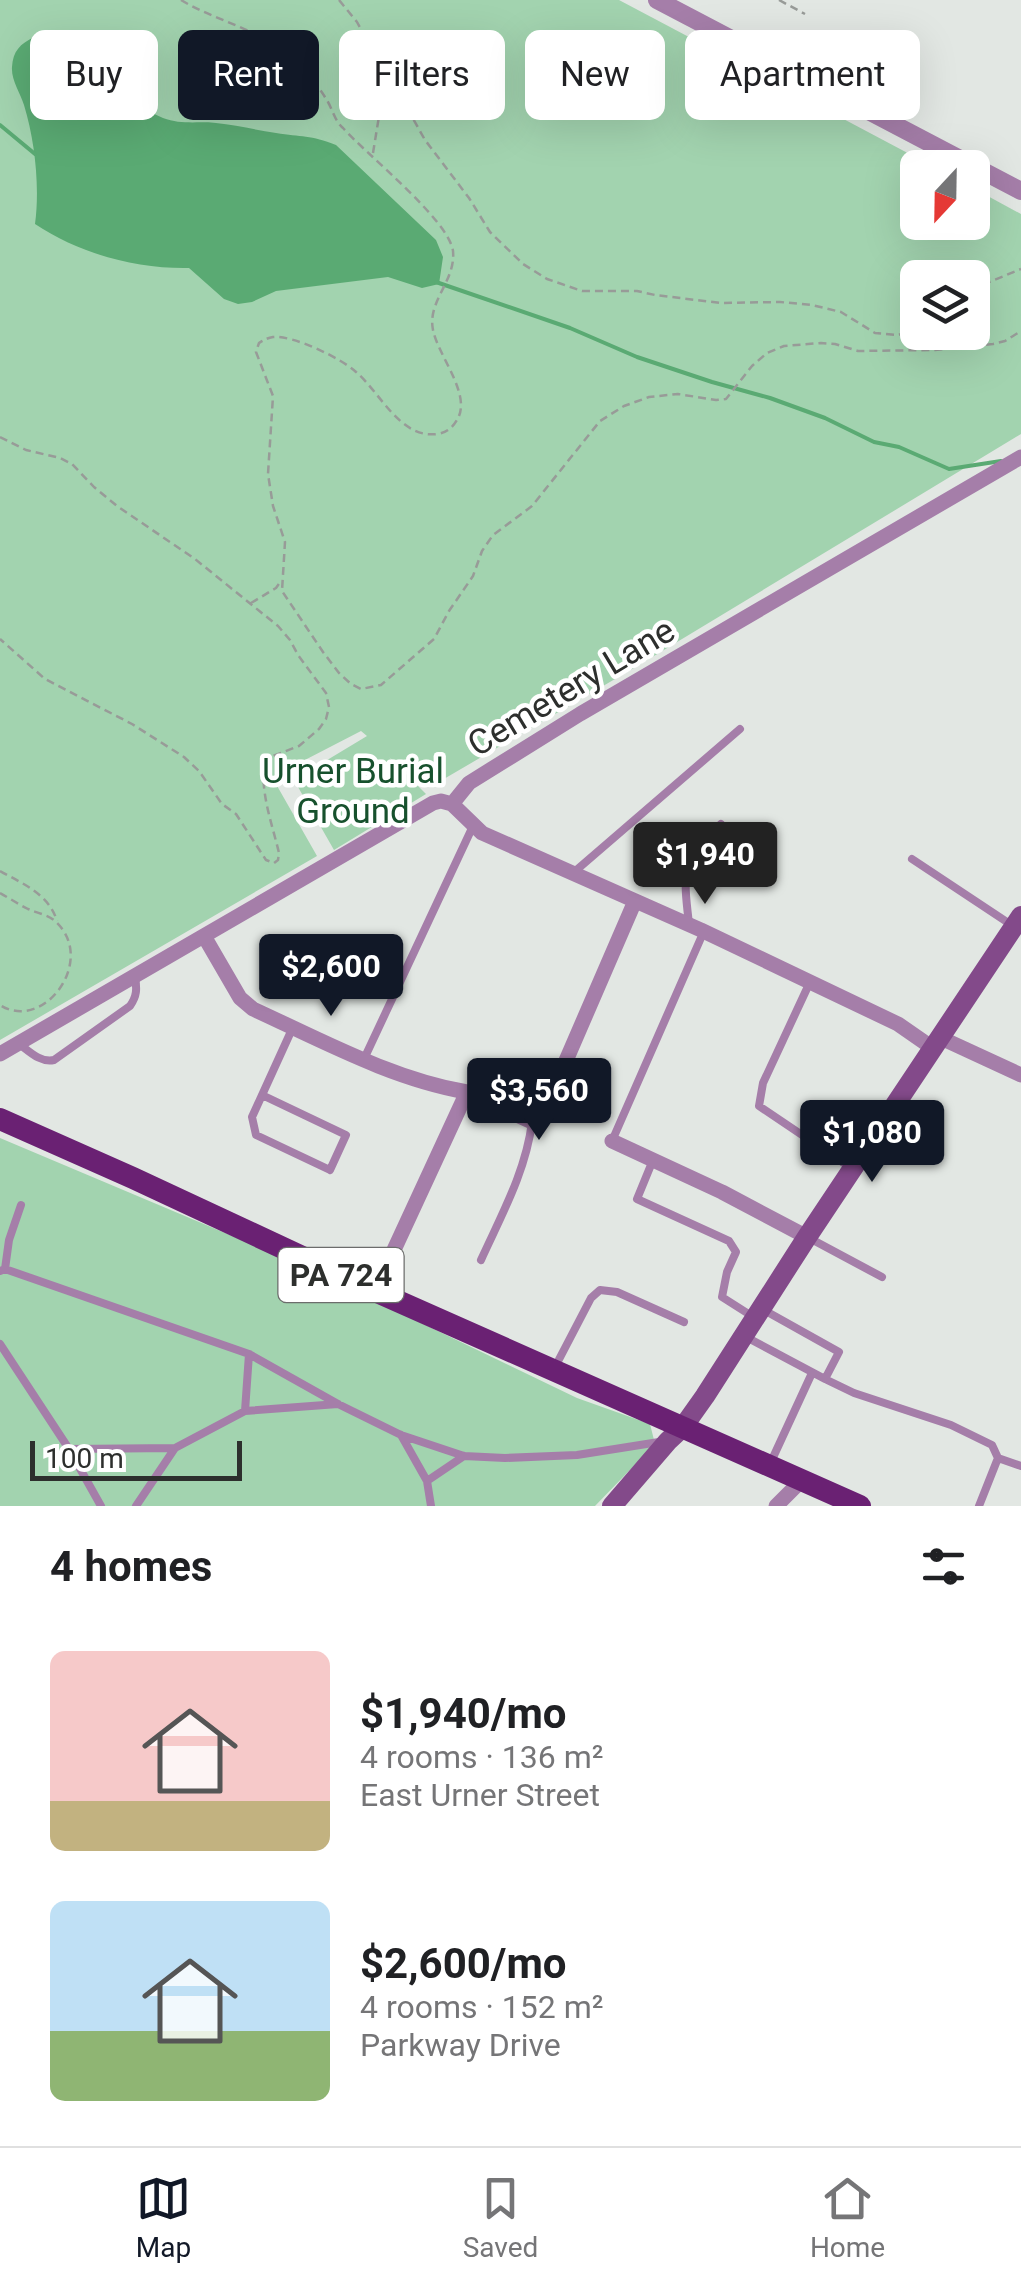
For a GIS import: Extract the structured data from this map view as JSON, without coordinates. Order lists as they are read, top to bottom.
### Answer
{
  "streets": {
    "main road": ["PA 724"],
    "street": ["Cemetery Lane"]
  },
  "parks": ["Urner Burial Ground"],
  "scale_bar": "100 m",
  "north": "bottom",
  "page": {
    "chip": [
      "Buy",
      "Rent",
      "Filters",
      "New",
      "Apartment"
    ],
    "price": [
      "$1,940",
      "$2,600",
      "$3,560",
      "$1,080"
    ],
    "scale": "100 m",
    "heading": "4 homes",
    "list": [
      {
        "name": "$1,940/mo",
        "note": "4 rooms · 136 m² · East Urner Street"
      },
      {
        "name": "$2,600/mo",
        "note": "4 rooms · 152 m² · Parkway Drive"
      }
    ],
    "tabs": ["Map", "Saved", "Home"]
  }
}
